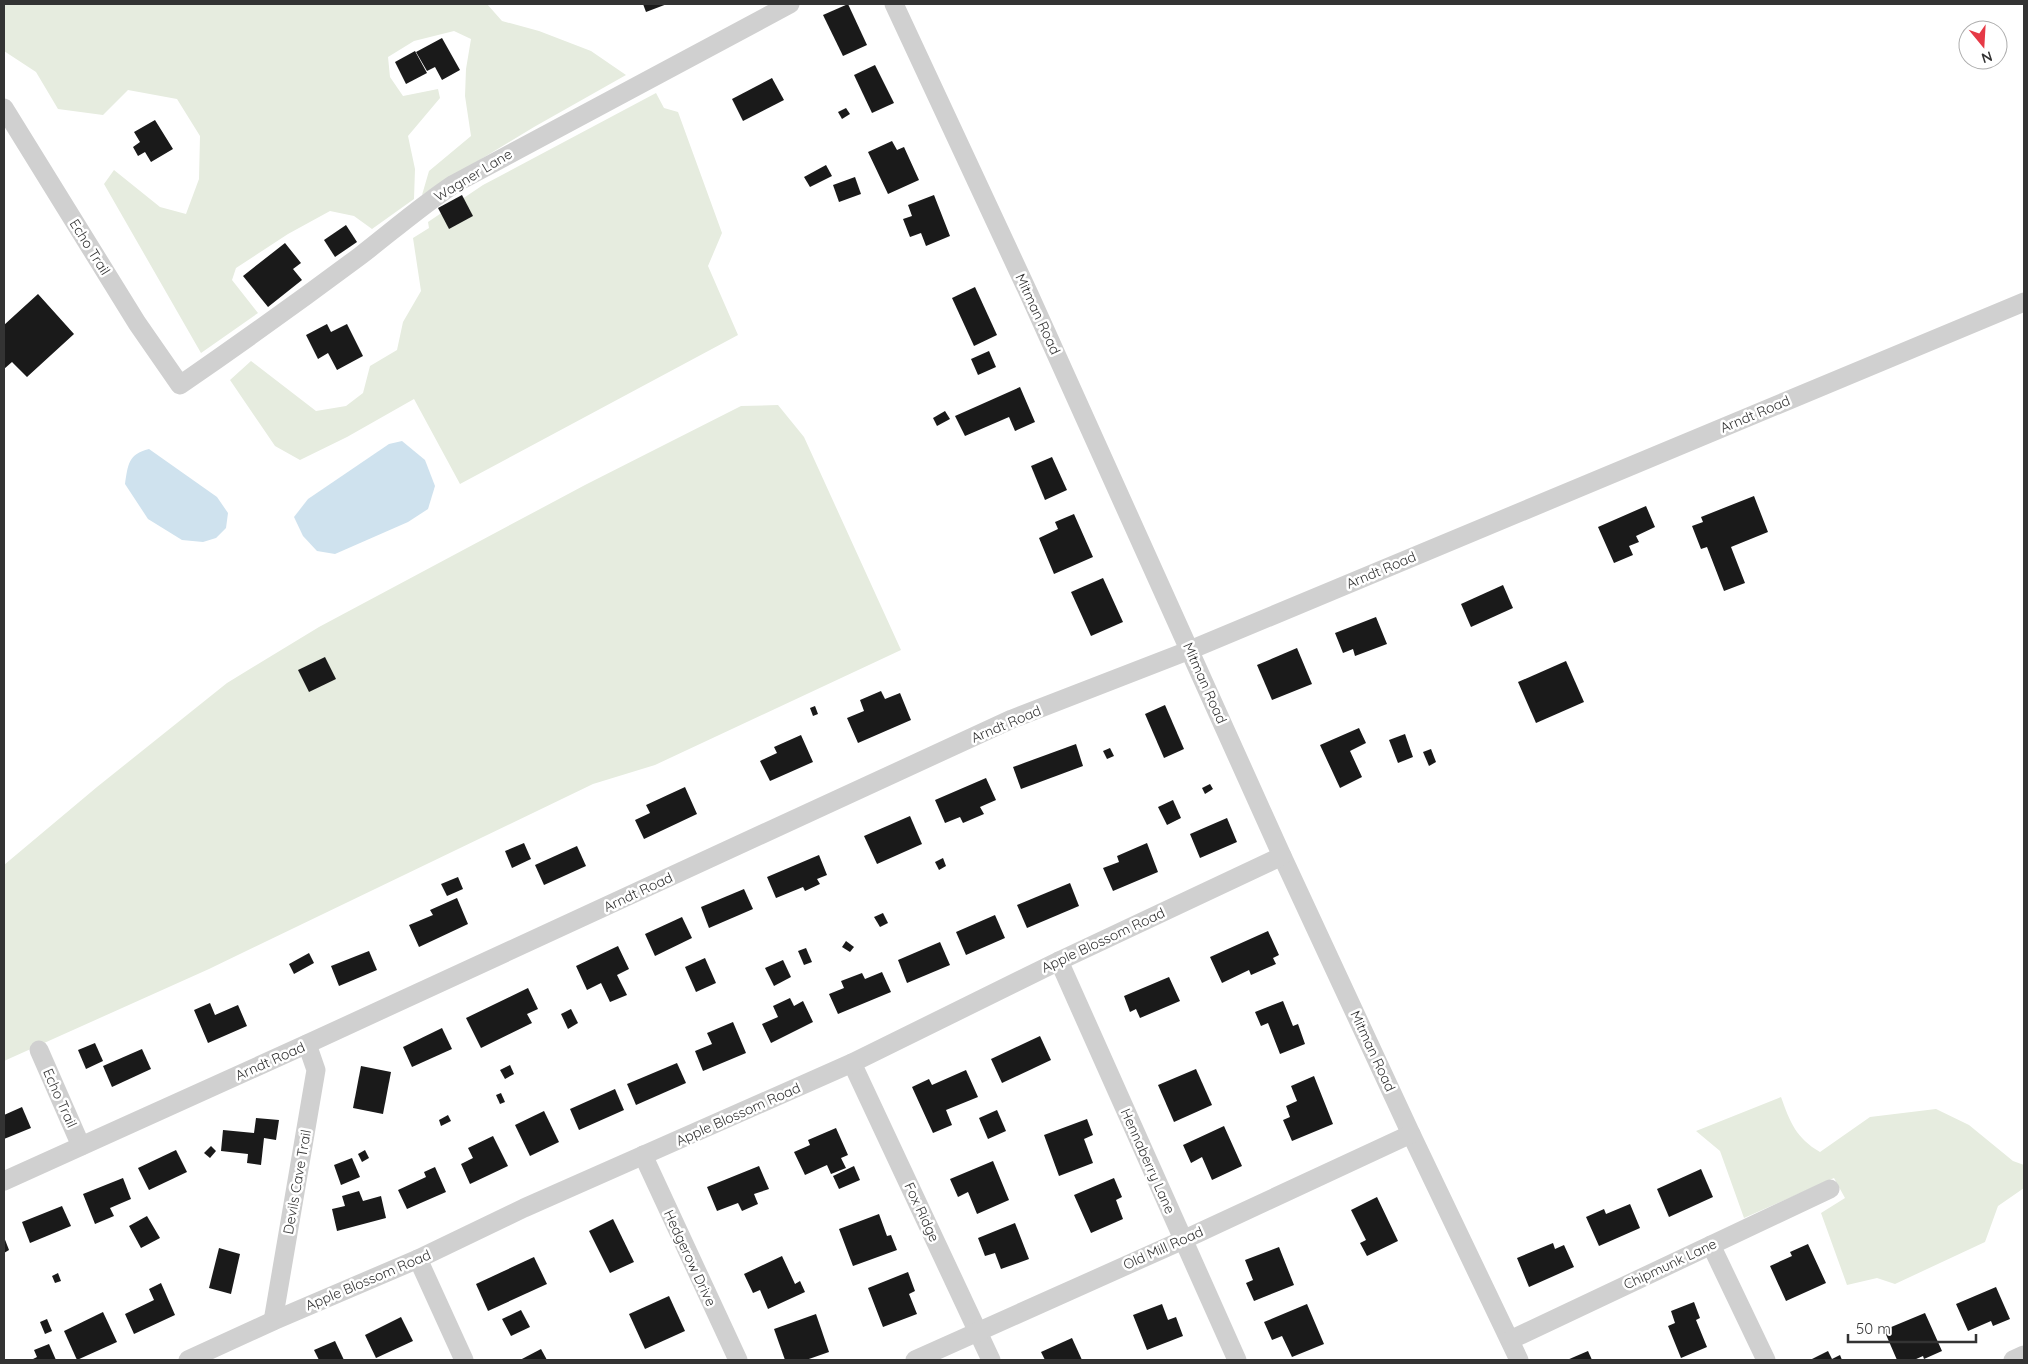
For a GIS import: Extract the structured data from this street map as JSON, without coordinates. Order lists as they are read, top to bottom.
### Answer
{
  "streets": {
    "street": [
      "Wagner Lane",
      "Echo Trail",
      "Mitman Road",
      "Arndt Road",
      "Apple Blossom Road",
      "Hennaberry Lane",
      "Devils Cave Trail",
      "Fox Ridge",
      "Old Mill Road",
      "Hedgerow Drive",
      "Chipmunk Lane"
    ]
  },
  "crossings": [
    ["Wagner Lane", "Echo Trail"],
    ["Echo Trail", "Arndt Road"],
    ["Mitman Road", "Arndt Road"],
    ["Mitman Road", "Apple Blossom Road"],
    ["Mitman Road", "Old Mill Road"],
    ["Mitman Road", "Chipmunk Lane"],
    ["Arndt Road", "Devils Cave Trail"],
    ["Apple Blossom Road", "Hennaberry Lane"],
    ["Apple Blossom Road", "Devils Cave Trail"],
    ["Apple Blossom Road", "Fox Ridge"],
    ["Apple Blossom Road", "Hedgerow Drive"],
    ["Hennaberry Lane", "Old Mill Road"],
    ["Fox Ridge", "Old Mill Road"]
  ],
  "scale_bar": "50 m",
  "north": "bottom"
}
